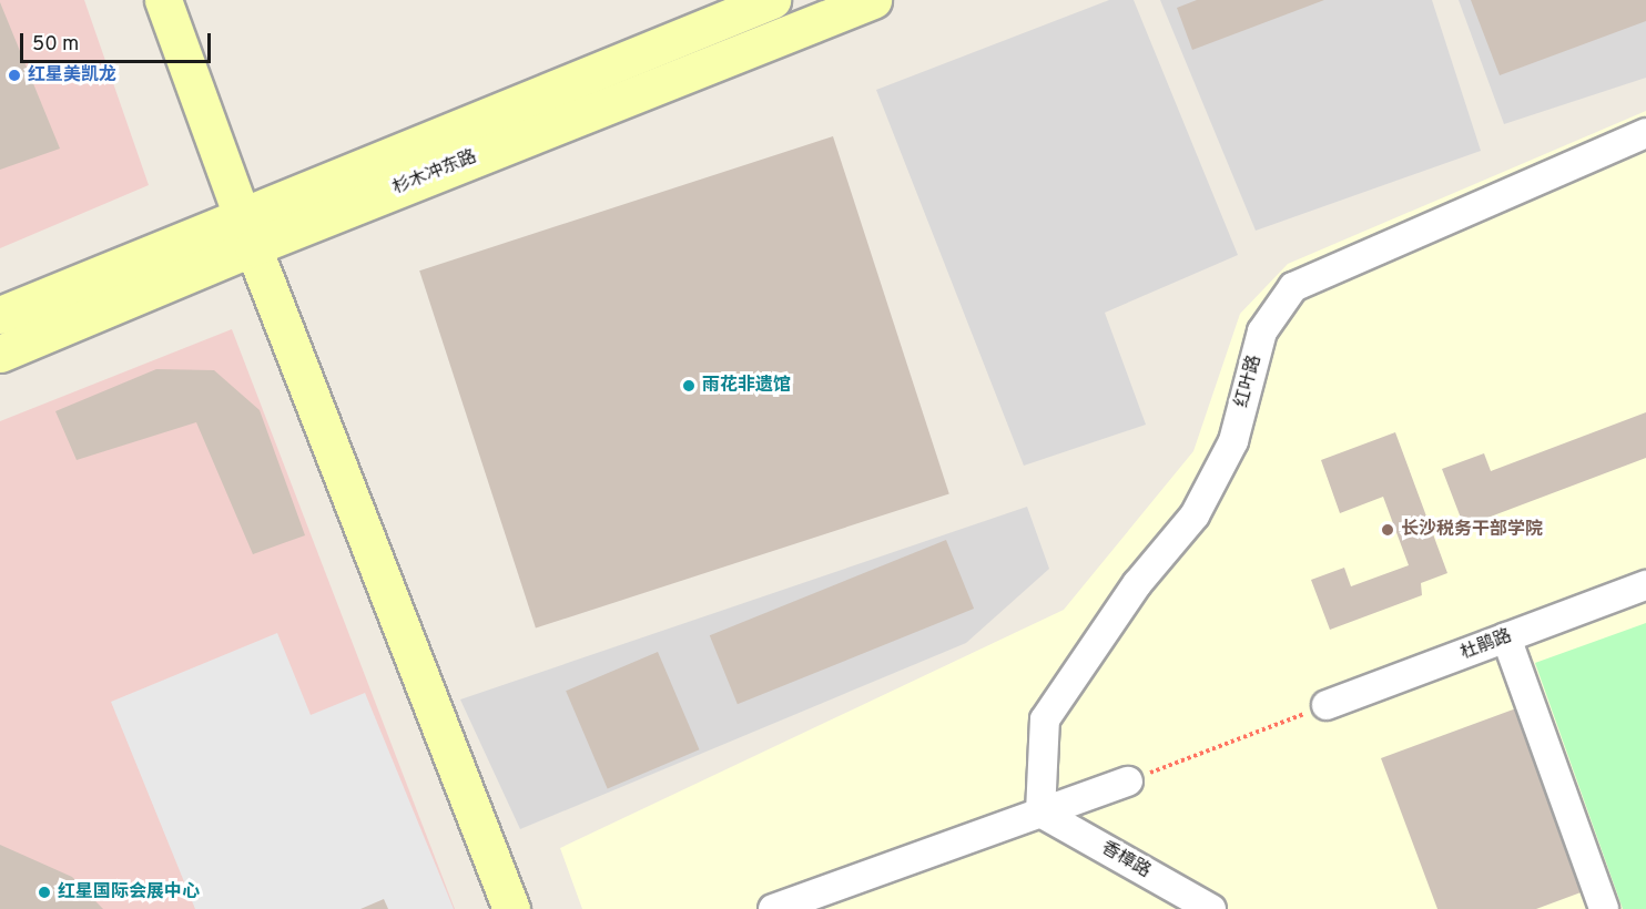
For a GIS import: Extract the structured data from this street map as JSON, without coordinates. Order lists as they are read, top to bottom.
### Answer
{
  "streets": {
    "main road": ["杉木冲东路"],
    "street": ["红叶路", "杜鹃路", "香樟路"]
  },
  "crossings": [
    ["红叶路", "香樟路"]
  ],
  "places": [
    "红星美凯龙",
    "雨花非遗馆",
    "长沙税务干部学院",
    "红星国际会展中心"
  ],
  "scale_bar": "50 m"
}
